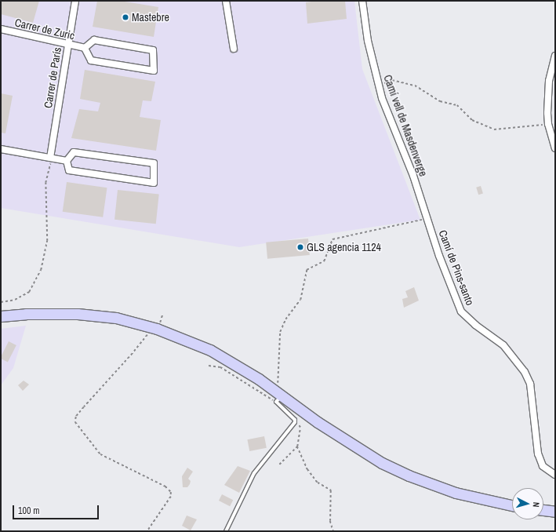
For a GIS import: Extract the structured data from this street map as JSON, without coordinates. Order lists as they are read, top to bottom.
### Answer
{
  "streets": {
    "street": [
      "Carrer de Zuric",
      "Carrer de París",
      "Camí vell de Masdenverge",
      "Camí de Pins-santo"
    ]
  },
  "crossings": [
    ["Carrer de Zuric", "Carrer de París"],
    ["Camí vell de Masdenverge", "Camí de Pins-santo"]
  ],
  "places": ["Mastebre", "GLS agencia 1124"],
  "scale_bar": "100 m",
  "north": "right"
}
